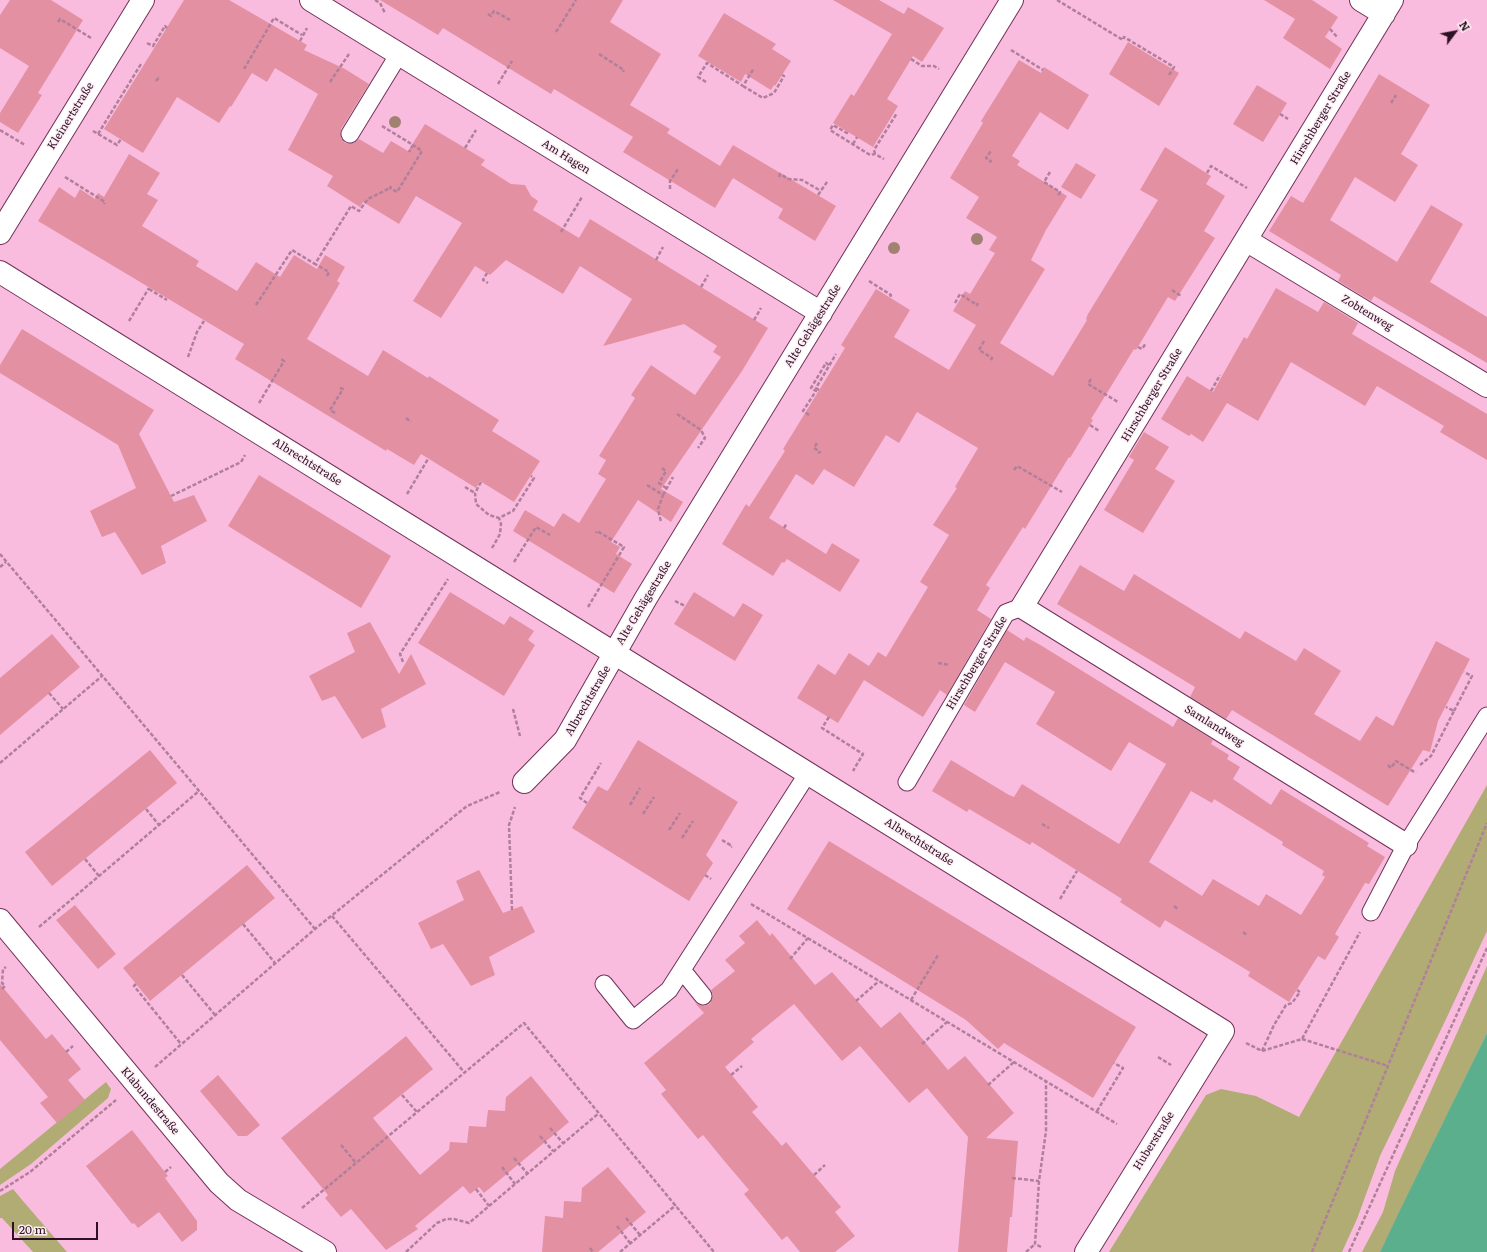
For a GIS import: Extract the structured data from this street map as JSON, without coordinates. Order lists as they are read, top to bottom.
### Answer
{
  "streets": {
    "street": [
      "Kleinertstraße",
      "Hirschberger Straße",
      "Am Hagen",
      "Zobtenweg",
      "Alte Gehägestraße",
      "Albrechtstraße",
      "Samlandweg",
      "Klabundestraße",
      "Huberstraße"
    ]
  },
  "crossings": [
    ["Hirschberger Straße", "Zobtenweg"],
    ["Hirschberger Straße", "Samlandweg"],
    ["Am Hagen", "Alte Gehägestraße"],
    ["Alte Gehägestraße", "Albrechtstraße"],
    ["Albrechtstraße", "Huberstraße"]
  ],
  "scale_bar": "20 m",
  "north": "top right"
}
